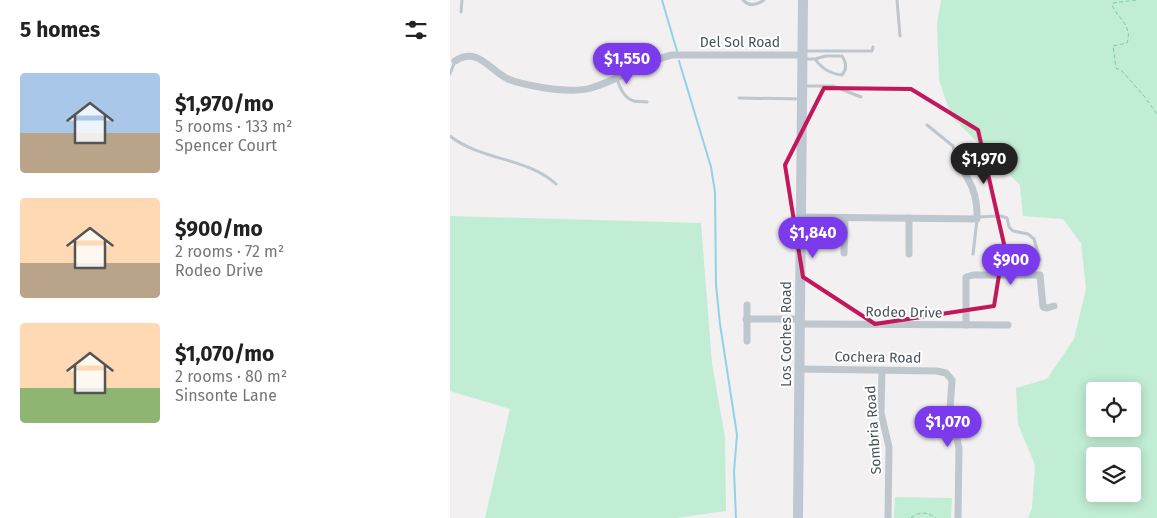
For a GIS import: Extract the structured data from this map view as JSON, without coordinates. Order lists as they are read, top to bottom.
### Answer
{
  "streets": {
    "main road": ["Los Coches Road"],
    "street": [
      "Del Sol Road",
      "Rodeo Drive",
      "Cochera Road",
      "Sombria Road"
    ]
  },
  "crossings": [
    ["Del Sol Road", "Los Coches Road"],
    ["Rodeo Drive", "Los Coches Road"],
    ["Los Coches Road", "Cochera Road"],
    ["Cochera Road", "Sombria Road"]
  ],
  "page": {
    "heading": "5 homes",
    "price": [
      "$1,550",
      "$1,970",
      "$1,840",
      "$900",
      "$1,070"
    ],
    "list": [
      {
        "name": "$1,970/mo",
        "note": "5 rooms · 133 m² · Spencer Court"
      },
      {
        "name": "$900/mo",
        "note": "2 rooms · 72 m² · Rodeo Drive"
      },
      {
        "name": "$1,070/mo",
        "note": "2 rooms · 80 m² · Sinsonte Lane"
      }
    ]
  }
}
